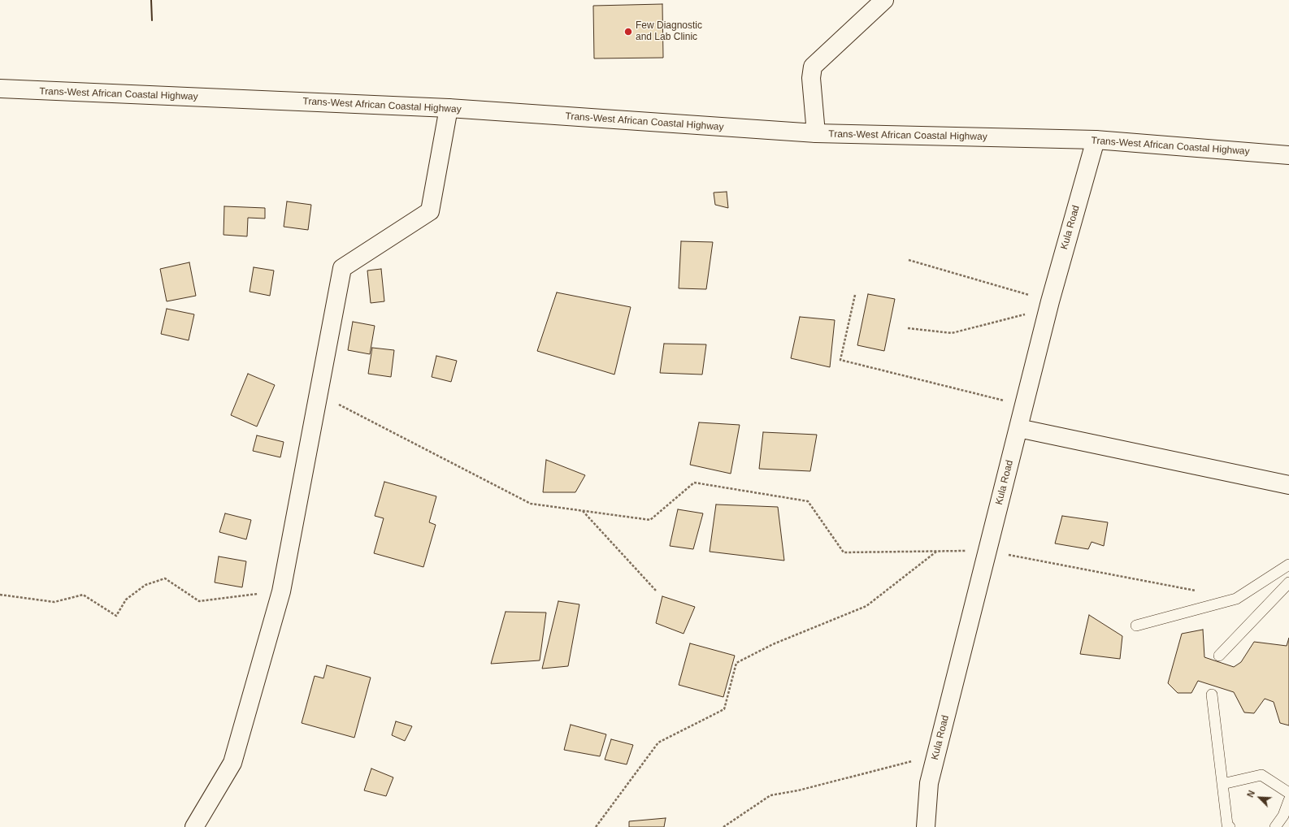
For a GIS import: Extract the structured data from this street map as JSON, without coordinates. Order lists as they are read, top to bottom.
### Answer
{
  "streets": {
    "main road": ["Trans-West African Coastal Highway", "Kula Road"]
  },
  "crossings": [
    ["Trans-West African Coastal Highway", "Kula Road"]
  ],
  "places": ["Few Diagnostic and Lab Clinic"],
  "north": "top left"
}
